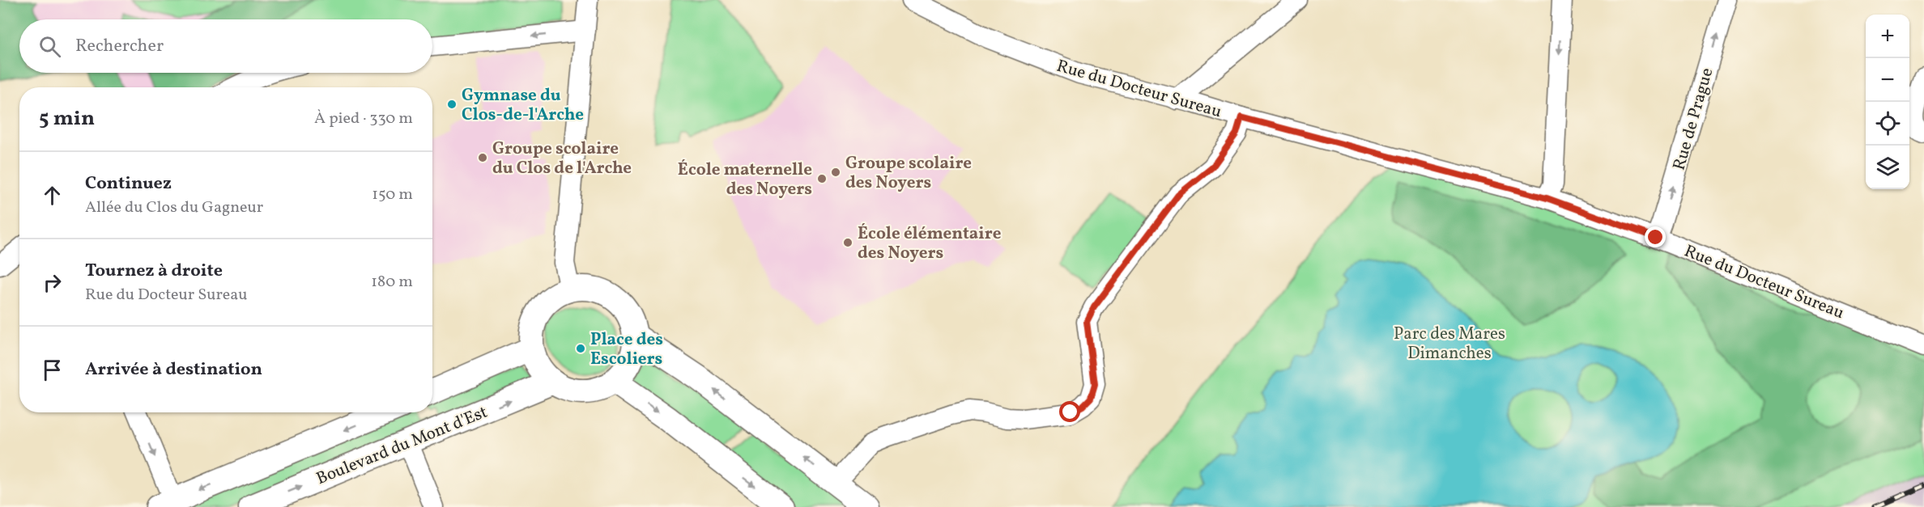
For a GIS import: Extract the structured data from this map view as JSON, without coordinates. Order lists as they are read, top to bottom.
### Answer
{
  "streets": {
    "main road": ["Boulevard du Mont d'Est"],
    "street": ["Rue du Docteur Sureau", "Rue de Prague"]
  },
  "crossings": [
    ["Rue du Docteur Sureau", "Rue de Prague"]
  ],
  "parks": ["Parc des Mares Dimanches"],
  "places": [
    "Gymnase du Clos-de-l'Arche",
    "Groupe scolaire du Clos de l'Arche",
    "Groupe scolaire des Noyers",
    "École maternelle des Noyers",
    "École élémentaire des Noyers",
    "Place des Escoliers"
  ],
  "page": {
    "map_buttons": ["+", "−"],
    "search": "Rechercher",
    "heading": ["5 min", "À pied · 330 m"],
    "list": [
      ["Continuez", "Allée du Clos du Gagneur", "150 m"],
      ["Tournez à droite", "Rue du Docteur Sureau", "180 m"],
      "Arrivée à destination"
    ]
  }
}
